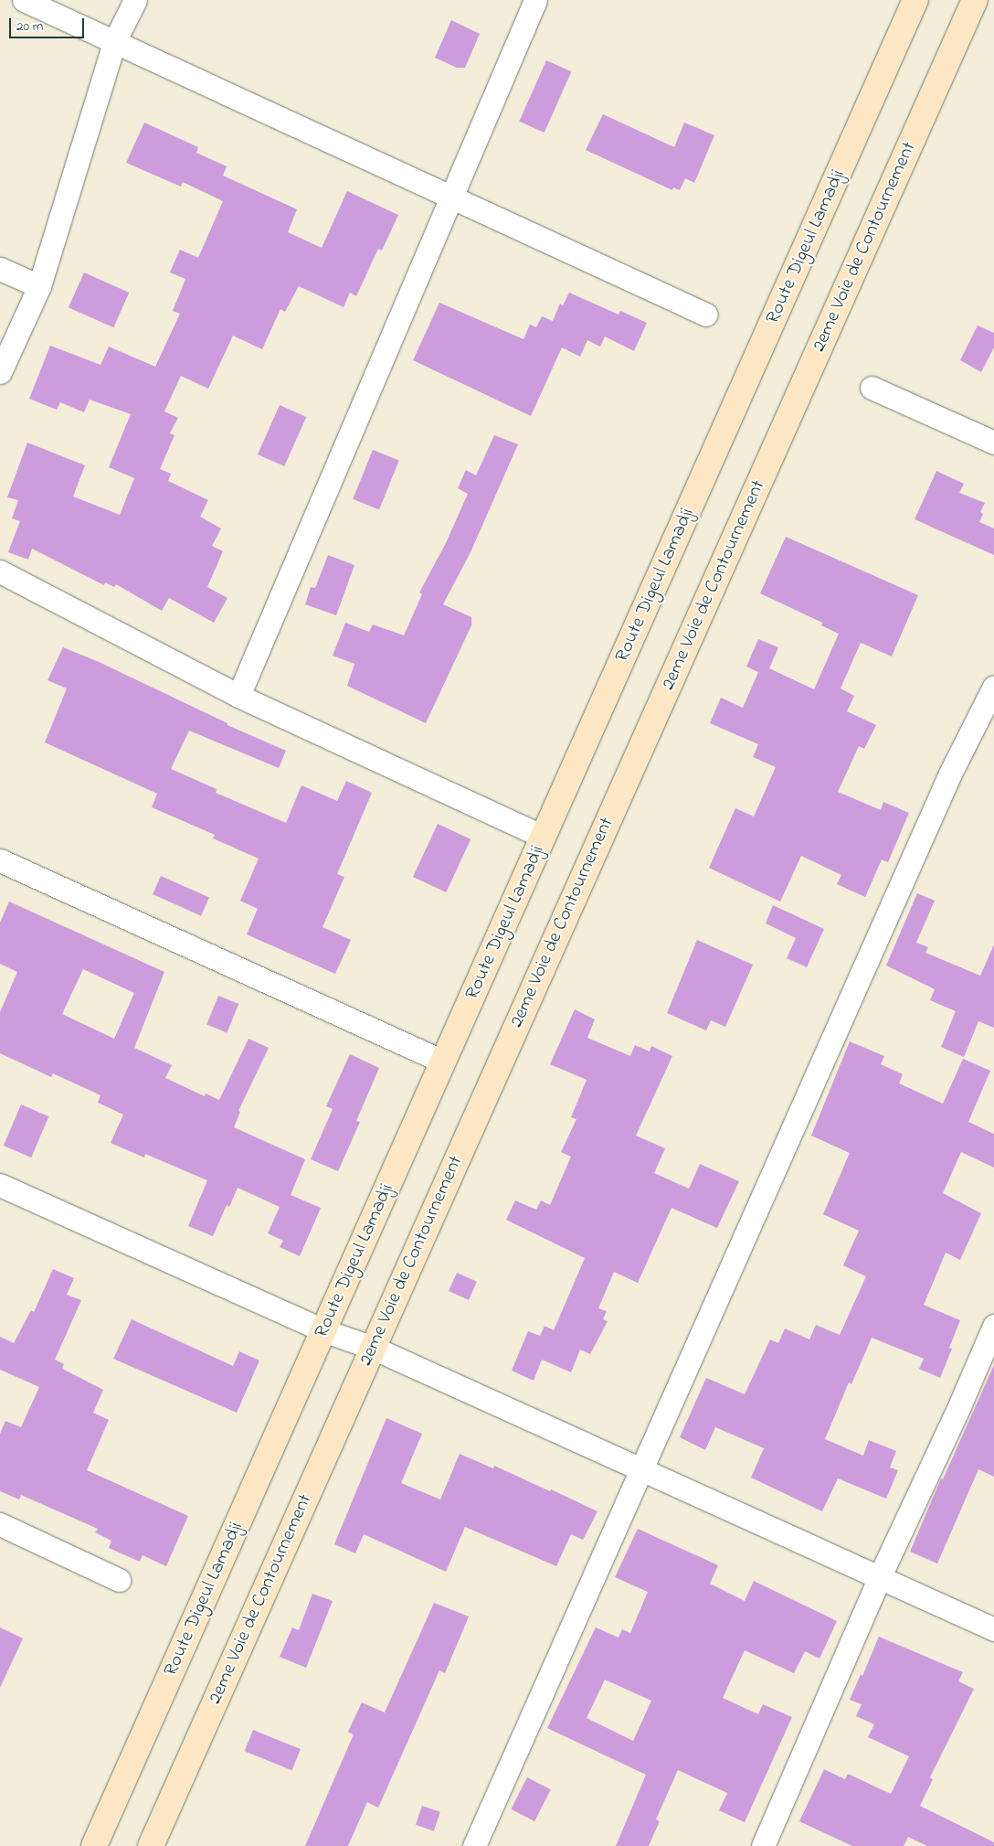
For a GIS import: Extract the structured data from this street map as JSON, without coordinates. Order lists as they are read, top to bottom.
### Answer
{
  "streets": {
    "main road": ["Route Digeul Lamadji", "2eme Voie de Contournement"]
  },
  "scale_bar": "20 m"
}
